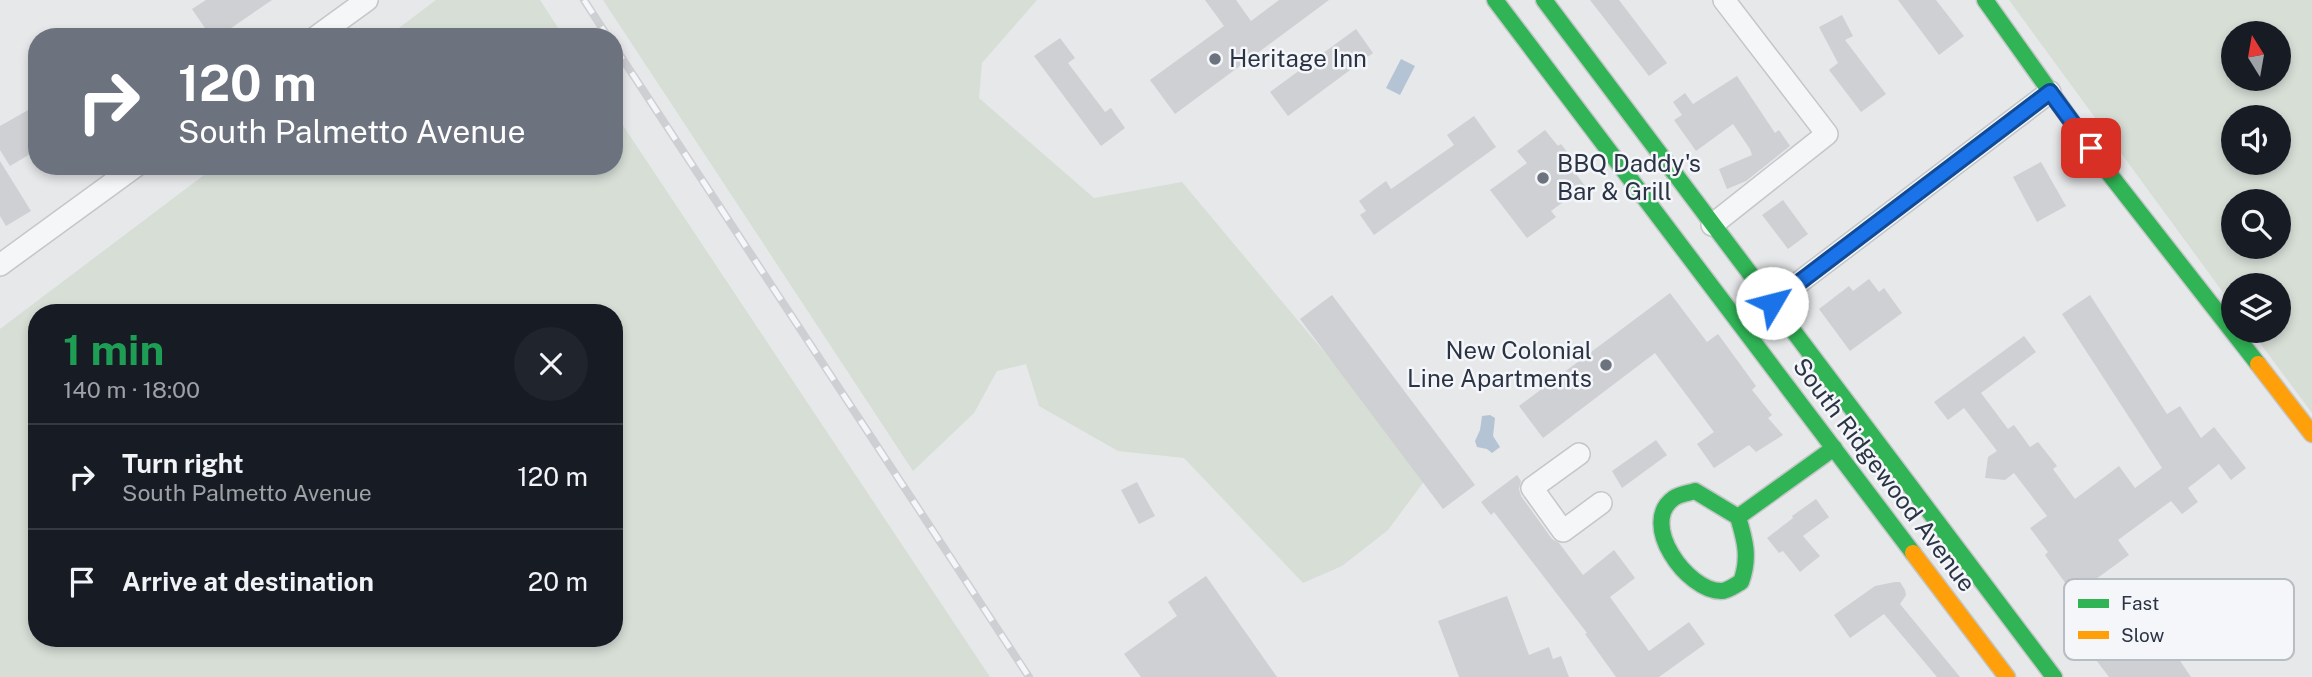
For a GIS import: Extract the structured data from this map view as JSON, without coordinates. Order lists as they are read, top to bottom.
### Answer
{
  "streets": {
    "main road": ["South Ridgewood Avenue"]
  },
  "places": ["Heritage Inn", "BBQ Daddy's Bar & Grill", "New Colonial Line Apartments"],
  "legend": ["Fast", "Slow"],
  "north": "top",
  "page": {
    "turn": ["120 m", "South Palmetto Avenue"],
    "heading": ["1 min", "140 m · 18:00"],
    "list": [
      {
        "name": "Turn right",
        "note": "South Palmetto Avenue",
        "value": "120 m"
      },
      {
        "name": "Arrive at destination",
        "value": "20 m"
      }
    ]
  }
}
